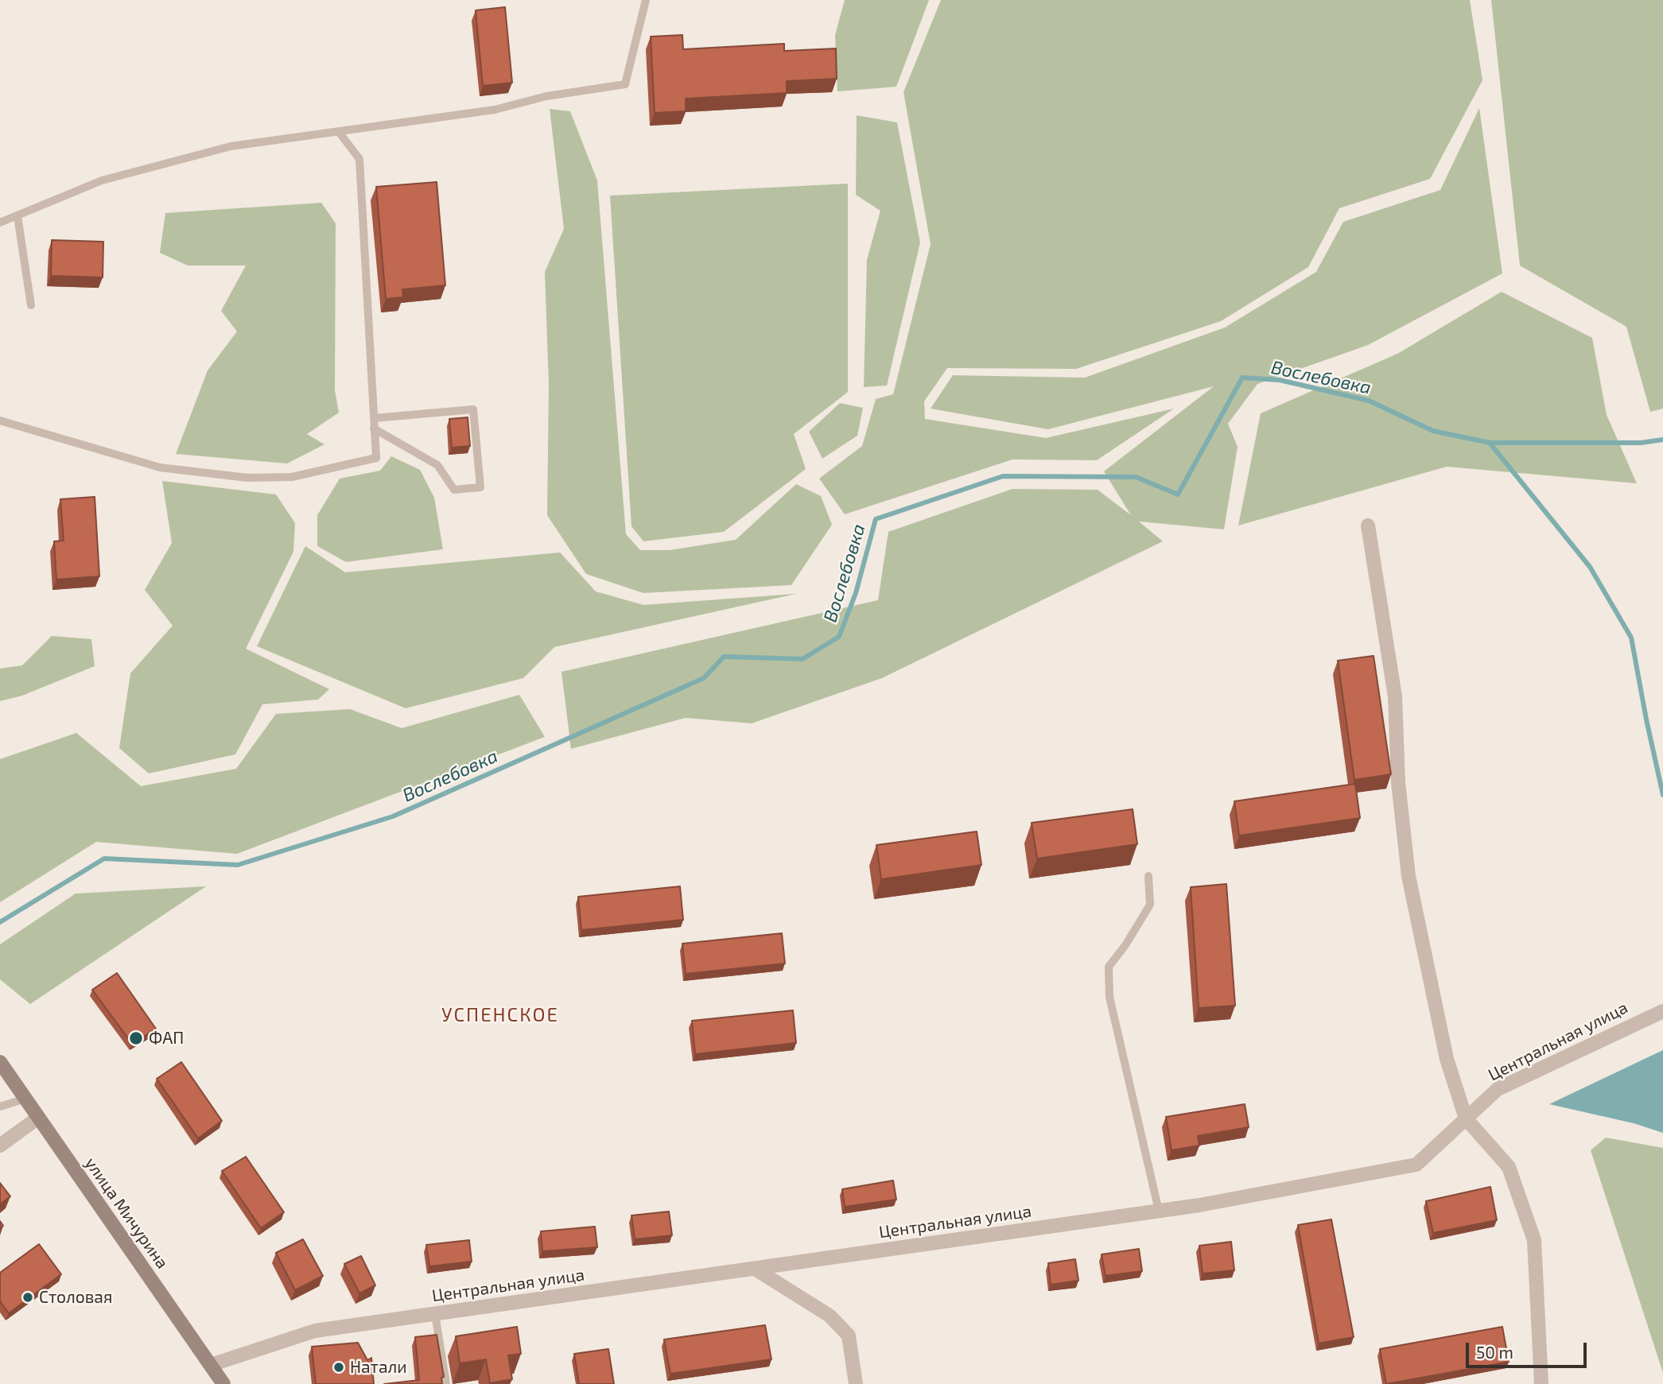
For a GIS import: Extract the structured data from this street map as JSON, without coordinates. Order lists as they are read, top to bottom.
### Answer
{
  "streets": {
    "main road": ["улица Мичурина"],
    "street": ["Центральная улица"]
  },
  "crossings": [
    ["Центральная улица", "улица Мичурина"]
  ],
  "districts": ["УСПЕНСКОЕ"],
  "water": ["Вослебовка"],
  "places": ["ФАП", "Столовая", "Натали"],
  "scale_bar": "50 m"
}
